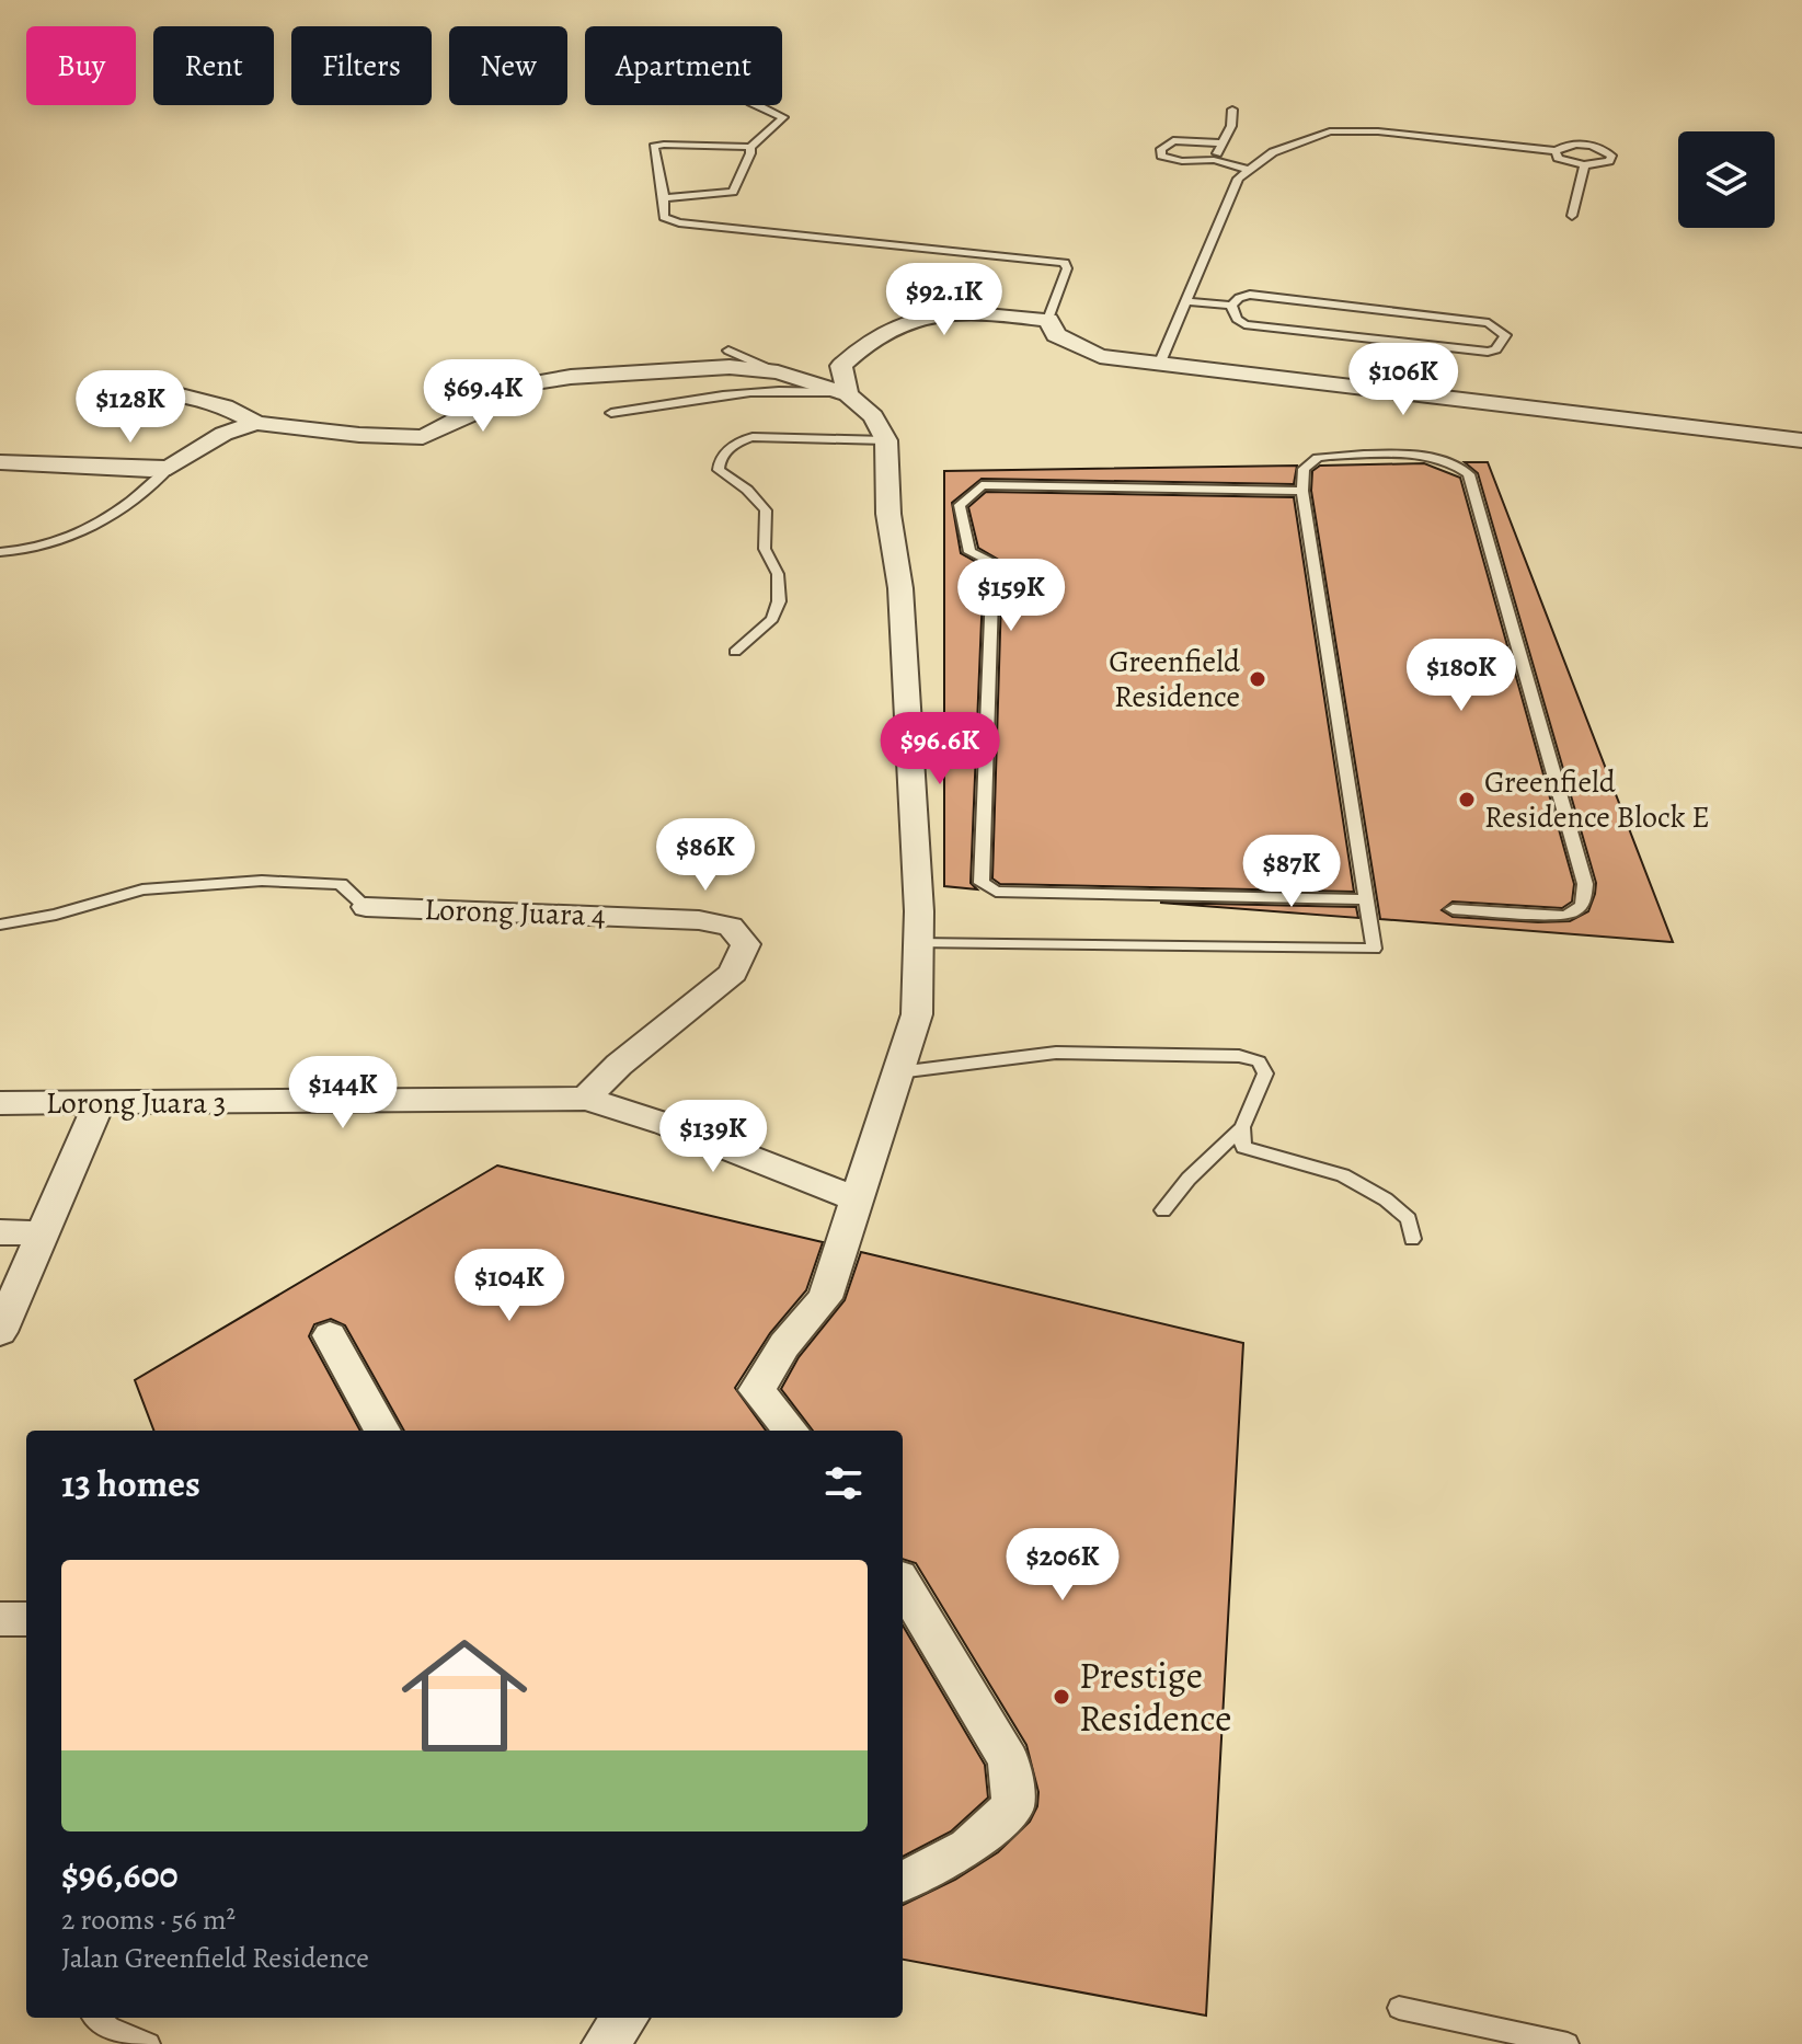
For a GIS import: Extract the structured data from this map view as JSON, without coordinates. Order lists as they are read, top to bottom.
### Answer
{
  "streets": {
    "street": ["Lorong Juara 4", "Lorong Juara 3"]
  },
  "crossings": [
    ["Lorong Juara 4", "Lorong Juara 3"]
  ],
  "places": ["Greenfield Residence", "Greenfield Residence Block E", "Prestige Residence"],
  "page": {
    "chip": [
      "Buy",
      "Rent",
      "Filters",
      "New",
      "Apartment"
    ],
    "price": [
      "$92.1K",
      "$106K",
      "$69.4K",
      "$128K",
      "$159K",
      "$180K",
      "$96.6K",
      "$86K",
      "$87K",
      "$144K",
      "$139K",
      "$104K",
      "$206K"
    ],
    "heading": "13 homes",
    "list": [
      {
        "name": "$96,600",
        "note": "2 rooms · 56 m² · Jalan Greenfield Residence"
      }
    ]
  }
}
